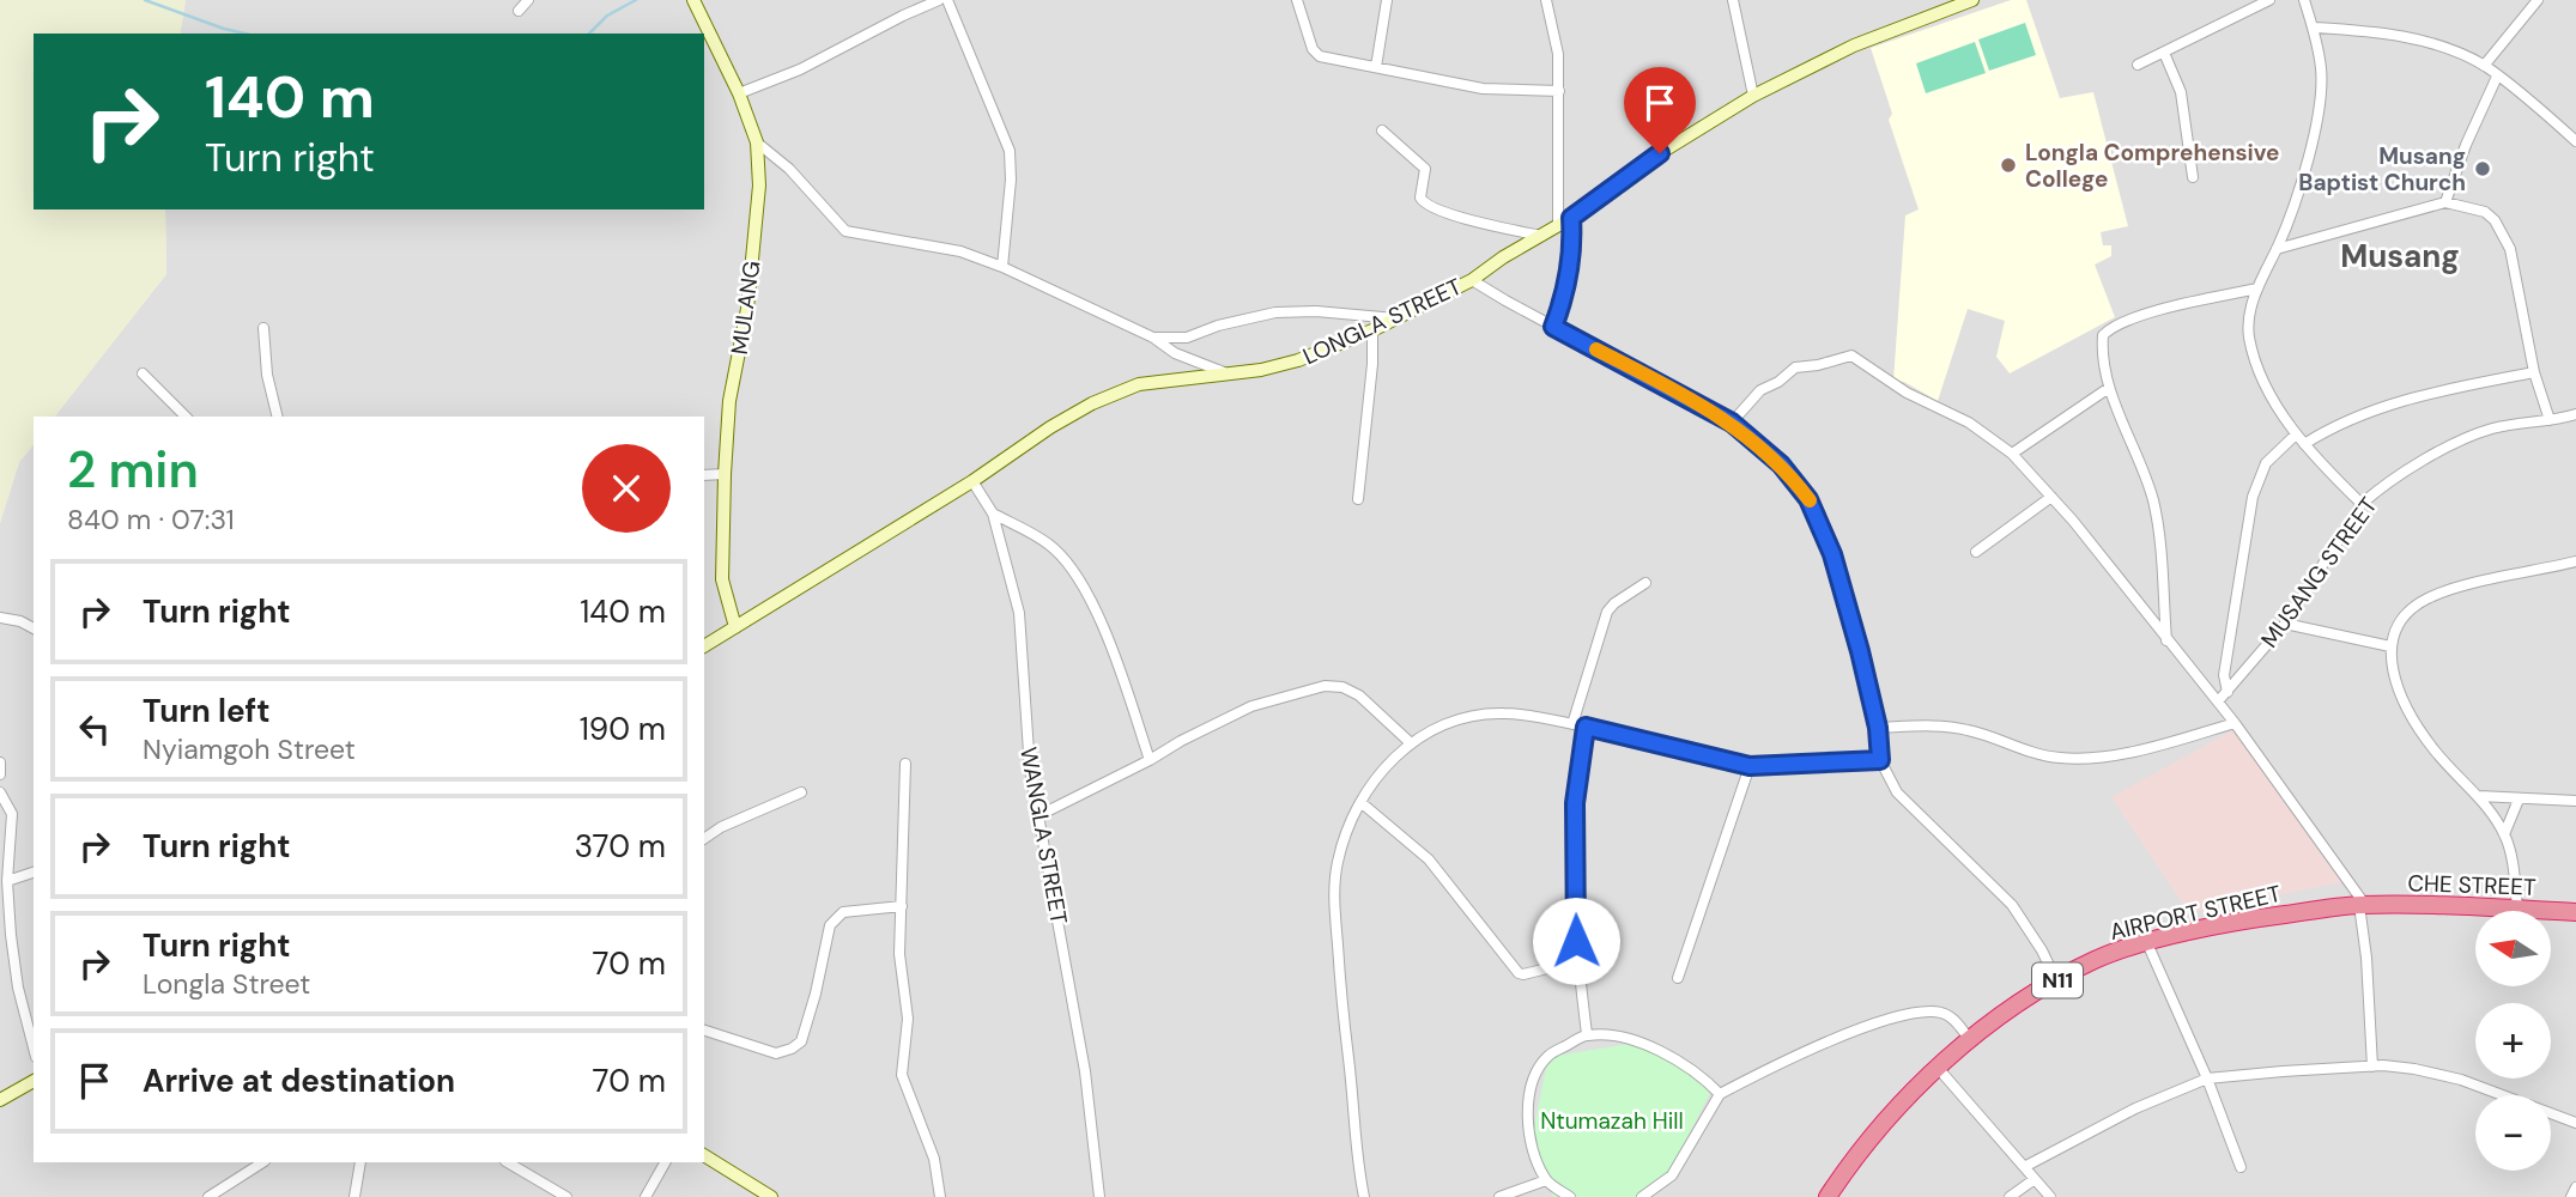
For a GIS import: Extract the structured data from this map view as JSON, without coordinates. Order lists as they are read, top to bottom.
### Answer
{
  "streets": {
    "highway": ["CHE STREET", "AIRPORT STREET", "N11"],
    "main road": ["MULANG", "LONGLA STREET"],
    "street": ["MUSANG STREET", "WANGLA STREET"]
  },
  "crossings": [
    ["MULANG", "LONGLA STREET"],
    ["LONGLA STREET", "WANGLA STREET"],
    ["CHE STREET", "AIRPORT STREET"]
  ],
  "districts": ["Musang"],
  "parks": ["Ntumazah Hill"],
  "places": ["Longla Comprehensive College", "Musang Baptist Church"],
  "north": "left",
  "page": {
    "turn": ["140 m", "Turn right"],
    "heading": ["2 min", "840 m · 07:31"],
    "list": [
      {
        "name": "Turn right",
        "value": "140 m"
      },
      {
        "name": "Turn left",
        "note": "Nyiamgoh Street",
        "value": "190 m"
      },
      {
        "name": "Turn right",
        "value": "370 m"
      },
      {
        "name": "Turn right",
        "note": "Longla Street",
        "value": "70 m"
      },
      {
        "name": "Arrive at destination",
        "value": "70 m"
      }
    ],
    "map_buttons": ["+", "−"]
  }
}
